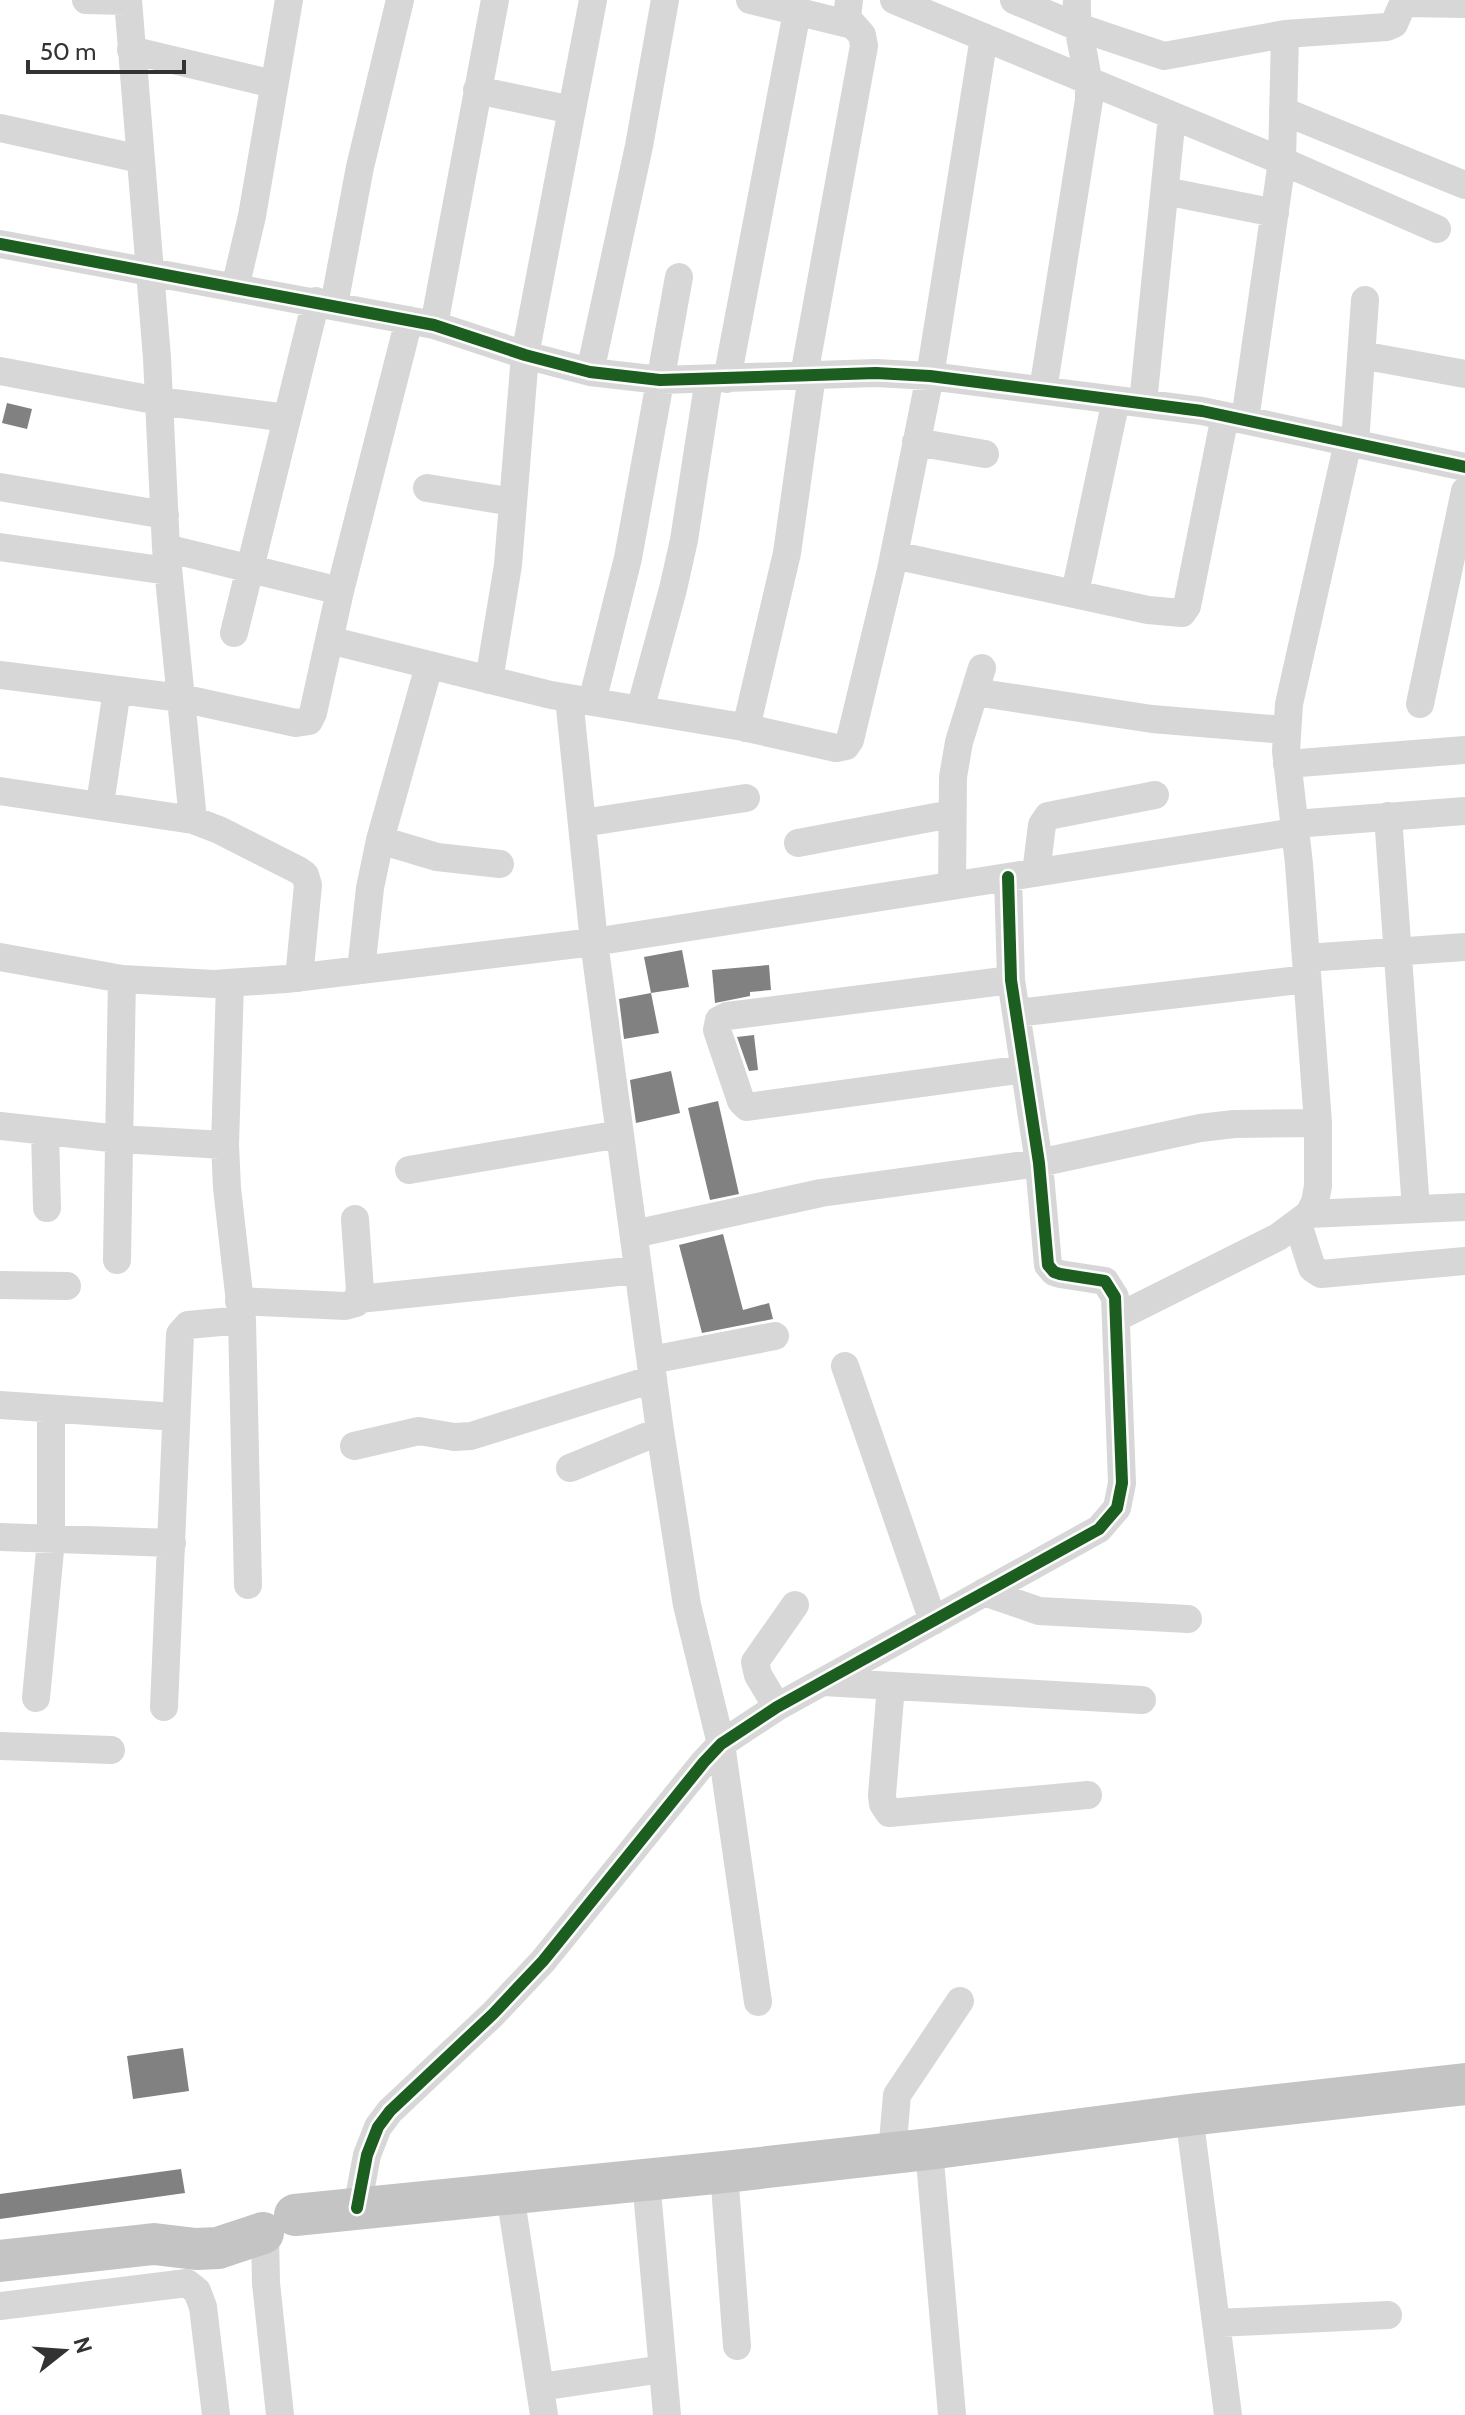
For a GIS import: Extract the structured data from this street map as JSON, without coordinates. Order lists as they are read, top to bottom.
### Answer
{
  "scale_bar": "50 m",
  "north": "right"
}
